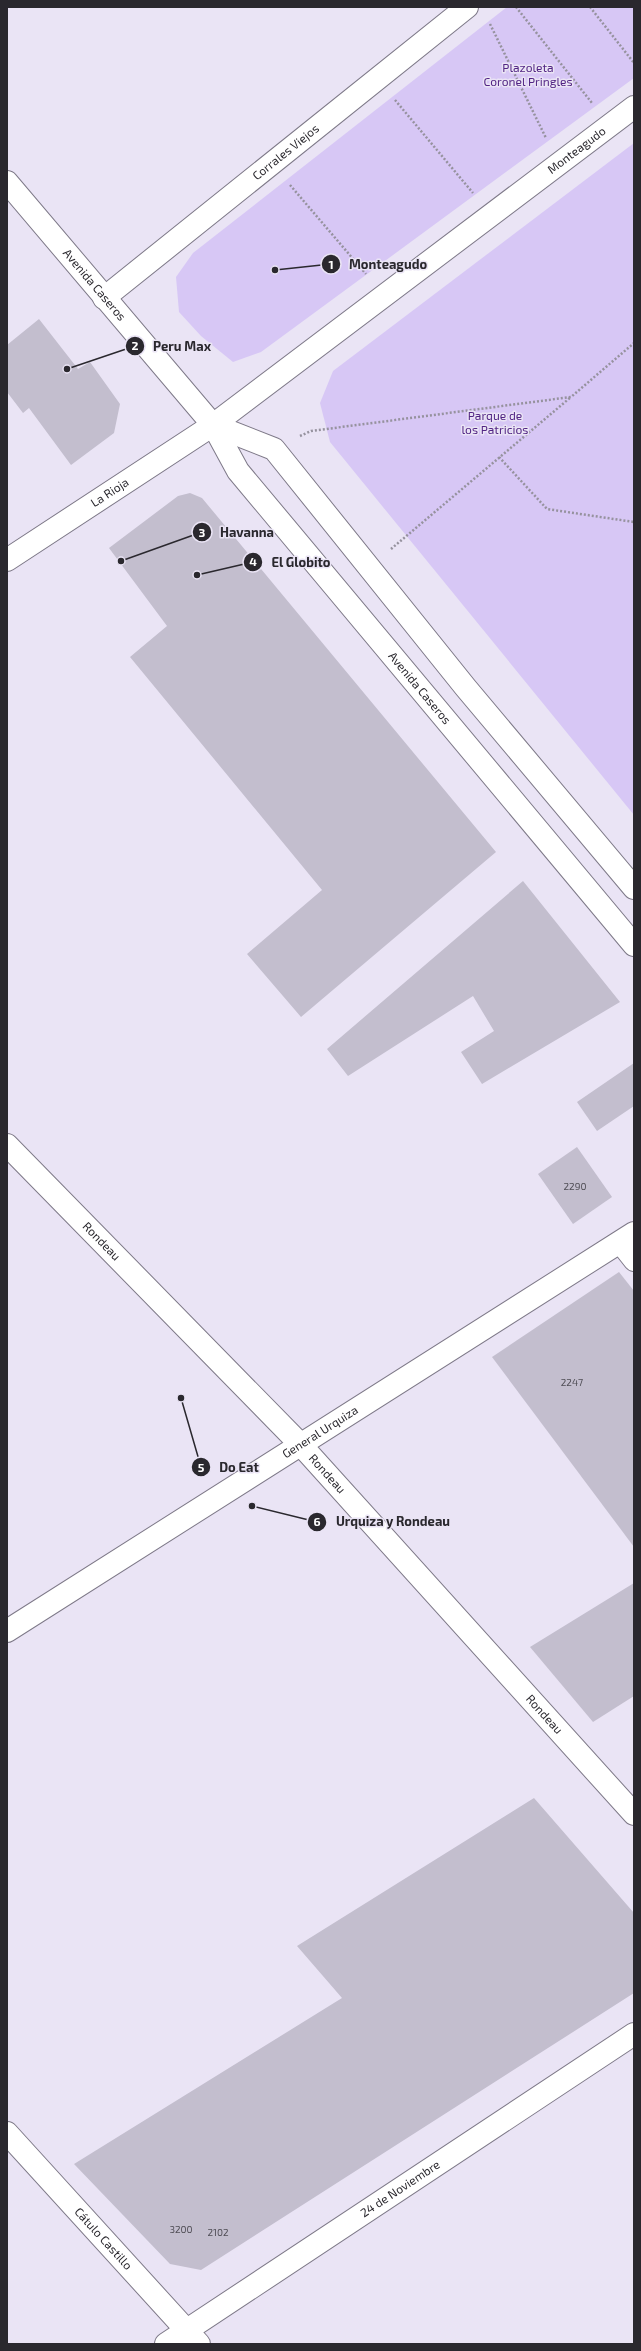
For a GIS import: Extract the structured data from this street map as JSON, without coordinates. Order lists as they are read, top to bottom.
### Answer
{
  "streets": {
    "street": [
      "Monteagudo",
      "Corrales Viejos",
      "Avenida Caseros",
      "La Rioja",
      "Rondeau",
      "General Urquiza",
      "24 de Noviembre",
      "Cátulo Castillo"
    ]
  },
  "crossings": [
    ["Monteagudo", "Avenida Caseros"],
    ["Monteagudo", "La Rioja"],
    ["Corrales Viejos", "Avenida Caseros"],
    ["Avenida Caseros", "La Rioja"],
    ["Rondeau", "General Urquiza"],
    ["24 de Noviembre", "Cátulo Castillo"]
  ],
  "parks": ["Plazoleta Coronel Pringles", "Parque de los Patricios"],
  "places": [
    "Monteagudo",
    "Peru Max",
    "Havanna",
    "El Globito",
    "Do Eat",
    "Urquiza y Rondeau"
  ],
  "house_numbers": [
    "2290",
    "2247",
    "3200",
    "2102"
  ]
}
